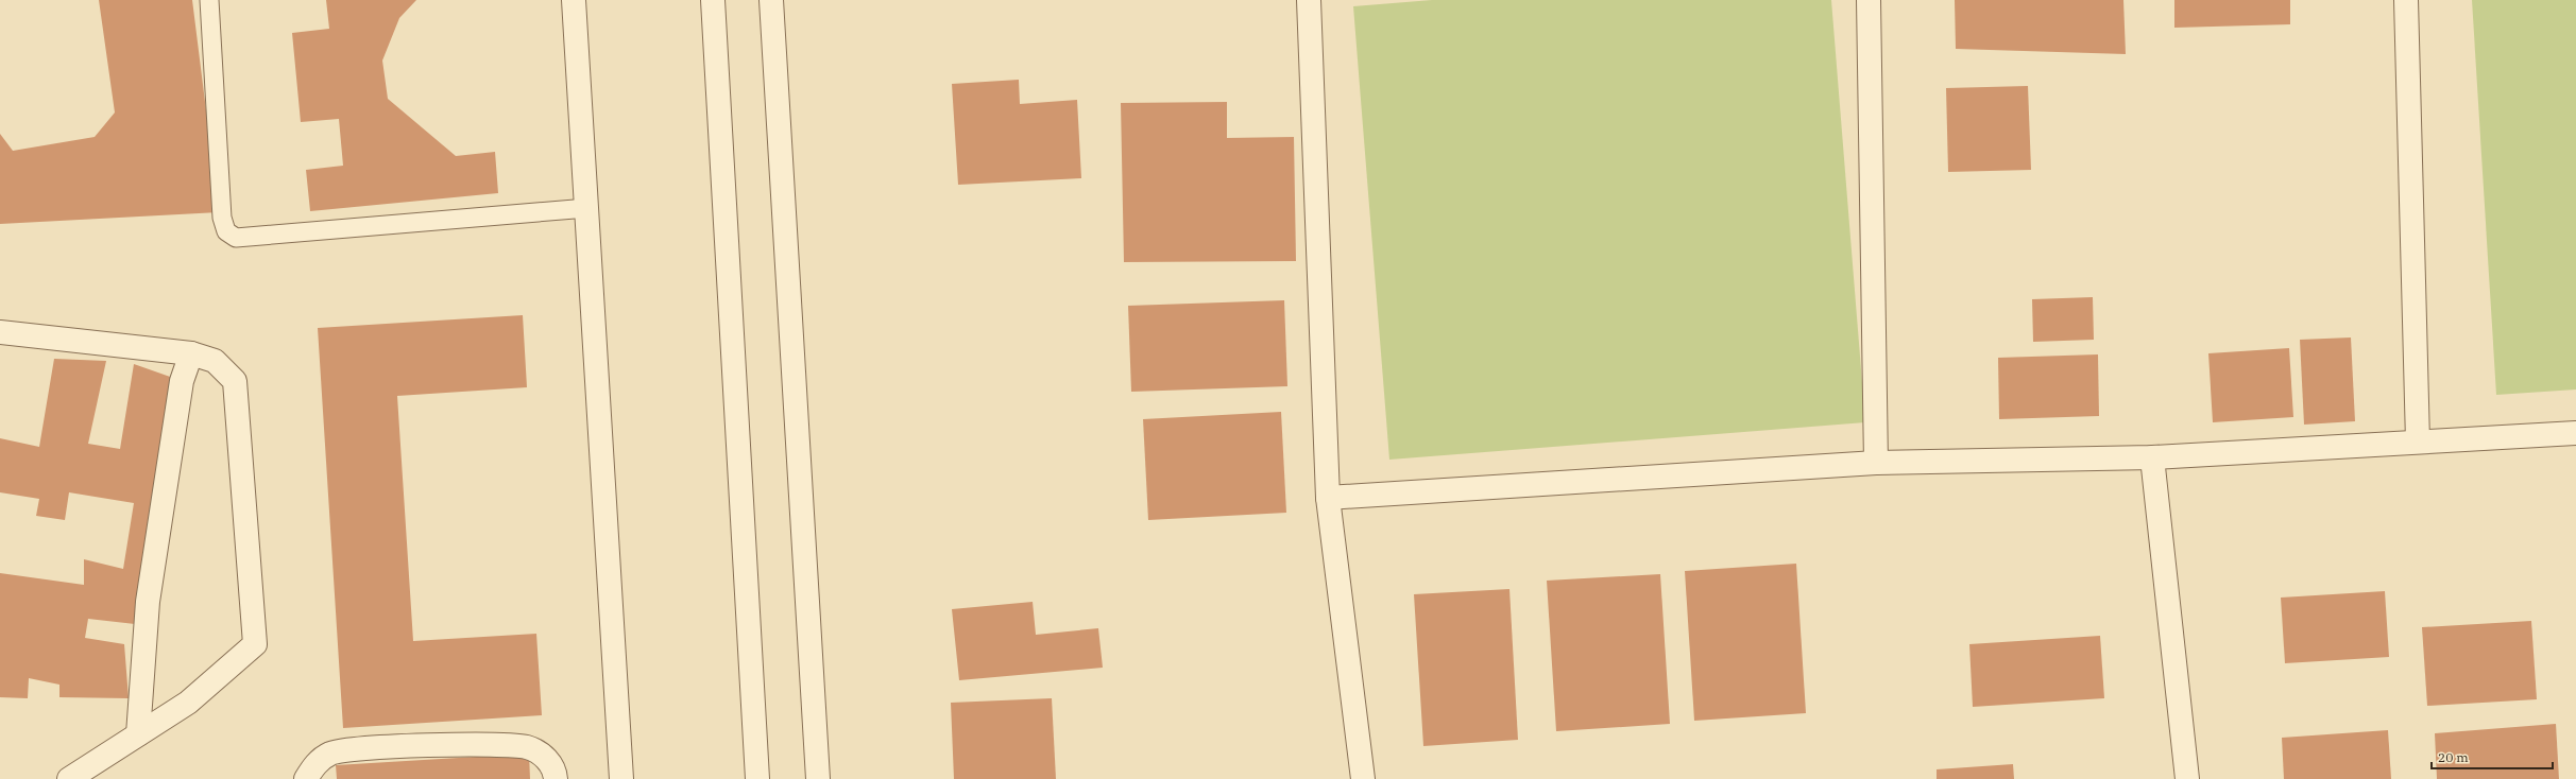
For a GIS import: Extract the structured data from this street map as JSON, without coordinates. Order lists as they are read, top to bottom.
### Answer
{
  "scale_bar": "20 m"
}
